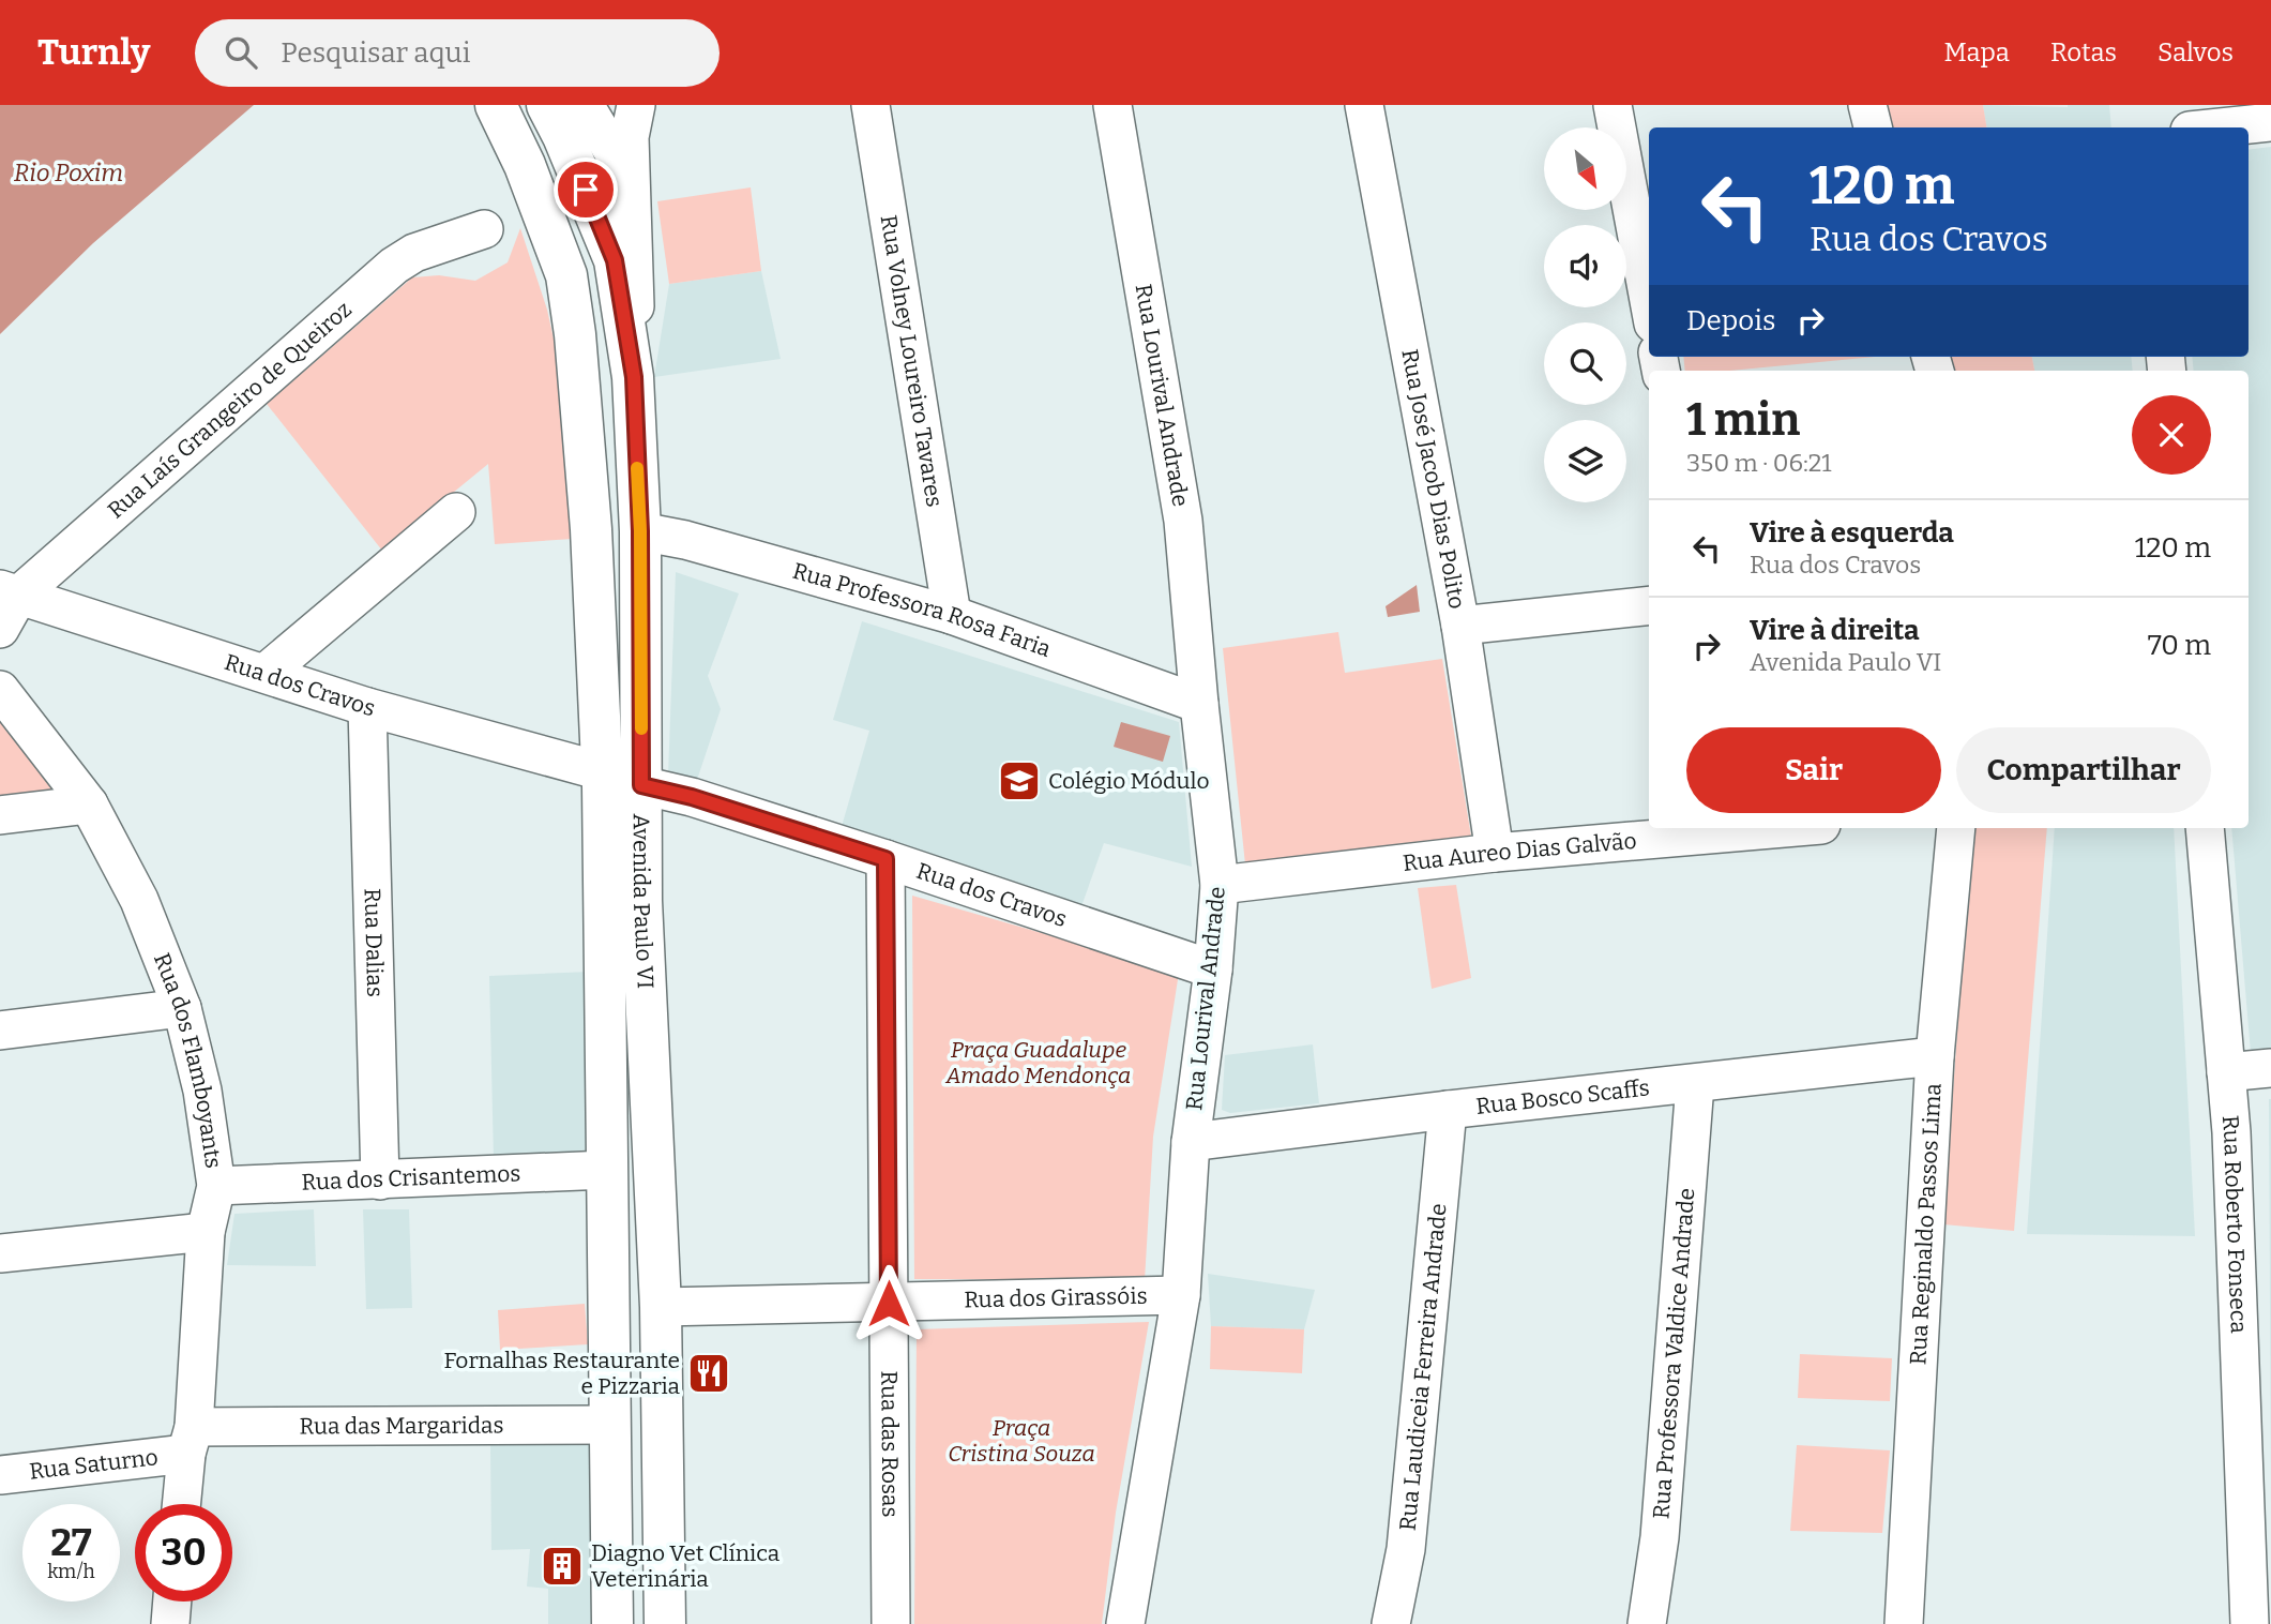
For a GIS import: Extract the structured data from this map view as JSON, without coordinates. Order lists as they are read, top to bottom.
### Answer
{
  "streets": {
    "main road": ["Avenida Paulo VI"],
    "street": [
      "Rua Volney Loureiro Tavares",
      "Rua Lourival Andrade",
      "Rua Laís Grangeiro de Queiroz",
      "Rua José Jacob Dias Polito",
      "Rua Professora Rosa Faria",
      "Rua dos Cravos",
      "Rua Aureo Dias Galvão",
      "Rua Dalias",
      "Rua dos Flamboyants",
      "Rua Bosco Scaffs",
      "Rua dos Crisantemos",
      "Rua Reginaldo Passos Lima",
      "Rua Roberto Fonseca",
      "Rua dos Girassóis",
      "Rua Professora Valdice Andrade",
      "Rua Laudiceia Ferreira Andrade",
      "Rua das Margaridas",
      "Rua das Rosas",
      "Rua Saturno"
    ]
  },
  "crossings": [
    ["Rua Volney Loureiro Tavares", "Rua Professora Rosa Faria"],
    ["Rua Lourival Andrade", "Rua Professora Rosa Faria"],
    ["Rua Lourival Andrade", "Rua dos Cravos"],
    ["Rua Lourival Andrade", "Rua Aureo Dias Galvão"],
    ["Rua Lourival Andrade", "Rua Bosco Scaffs"],
    ["Rua Lourival Andrade", "Rua dos Girassóis"],
    ["Rua Laís Grangeiro de Queiroz", "Rua dos Cravos"],
    ["Rua José Jacob Dias Polito", "Rua Aureo Dias Galvão"],
    ["Rua Professora Rosa Faria", "Avenida Paulo VI"],
    ["Rua dos Cravos", "Avenida Paulo VI"],
    ["Rua dos Cravos", "Rua Dalias"],
    ["Rua dos Cravos", "Rua das Rosas"],
    ["Avenida Paulo VI", "Rua dos Crisantemos"],
    ["Avenida Paulo VI", "Rua dos Girassóis"],
    ["Avenida Paulo VI", "Rua das Margaridas"],
    ["Rua Dalias", "Rua dos Crisantemos"],
    ["Rua dos Flamboyants", "Rua dos Crisantemos"],
    ["Rua dos Flamboyants", "Rua das Margaridas"],
    ["Rua dos Flamboyants", "Rua Saturno"],
    ["Rua Bosco Scaffs", "Rua Reginaldo Passos Lima"],
    ["Rua Bosco Scaffs", "Rua Professora Valdice Andrade"],
    ["Rua Bosco Scaffs", "Rua Laudiceia Ferreira Andrade"],
    ["Rua dos Girassóis", "Rua das Rosas"],
    ["Rua das Margaridas", "Rua Saturno"]
  ],
  "water": ["Rio Poxim"],
  "parks": ["Praça Guadalupe Amado Mendonça", "Praça Cristina Souza"],
  "places": {
    "school or university": ["Colégio Módulo"],
    "restaurant": ["Fornalhas Restaurante e Pizzaria"],
    "building": ["Diagno Vet Clínica Veterinária"]
  },
  "north": "bottom right",
  "page": {
    "header": "Turnly",
    "search": "Pesquisar aqui",
    "nav": ["Mapa", "Rotas", "Salvos"],
    "turn": ["120 m", "Rua dos Cravos"],
    "then": "Depois",
    "heading": ["1 min", "350 m · 06:21"],
    "list": [
      {
        "name": "Vire à esquerda",
        "note": "Rua dos Cravos",
        "value": "120 m"
      },
      {
        "name": "Vire à direita",
        "note": "Avenida Paulo VI",
        "value": "70 m"
      }
    ],
    "buttons": ["Sair", "Compartilhar"],
    "speed": "27 km/h",
    "limit": "30"
  }
}
